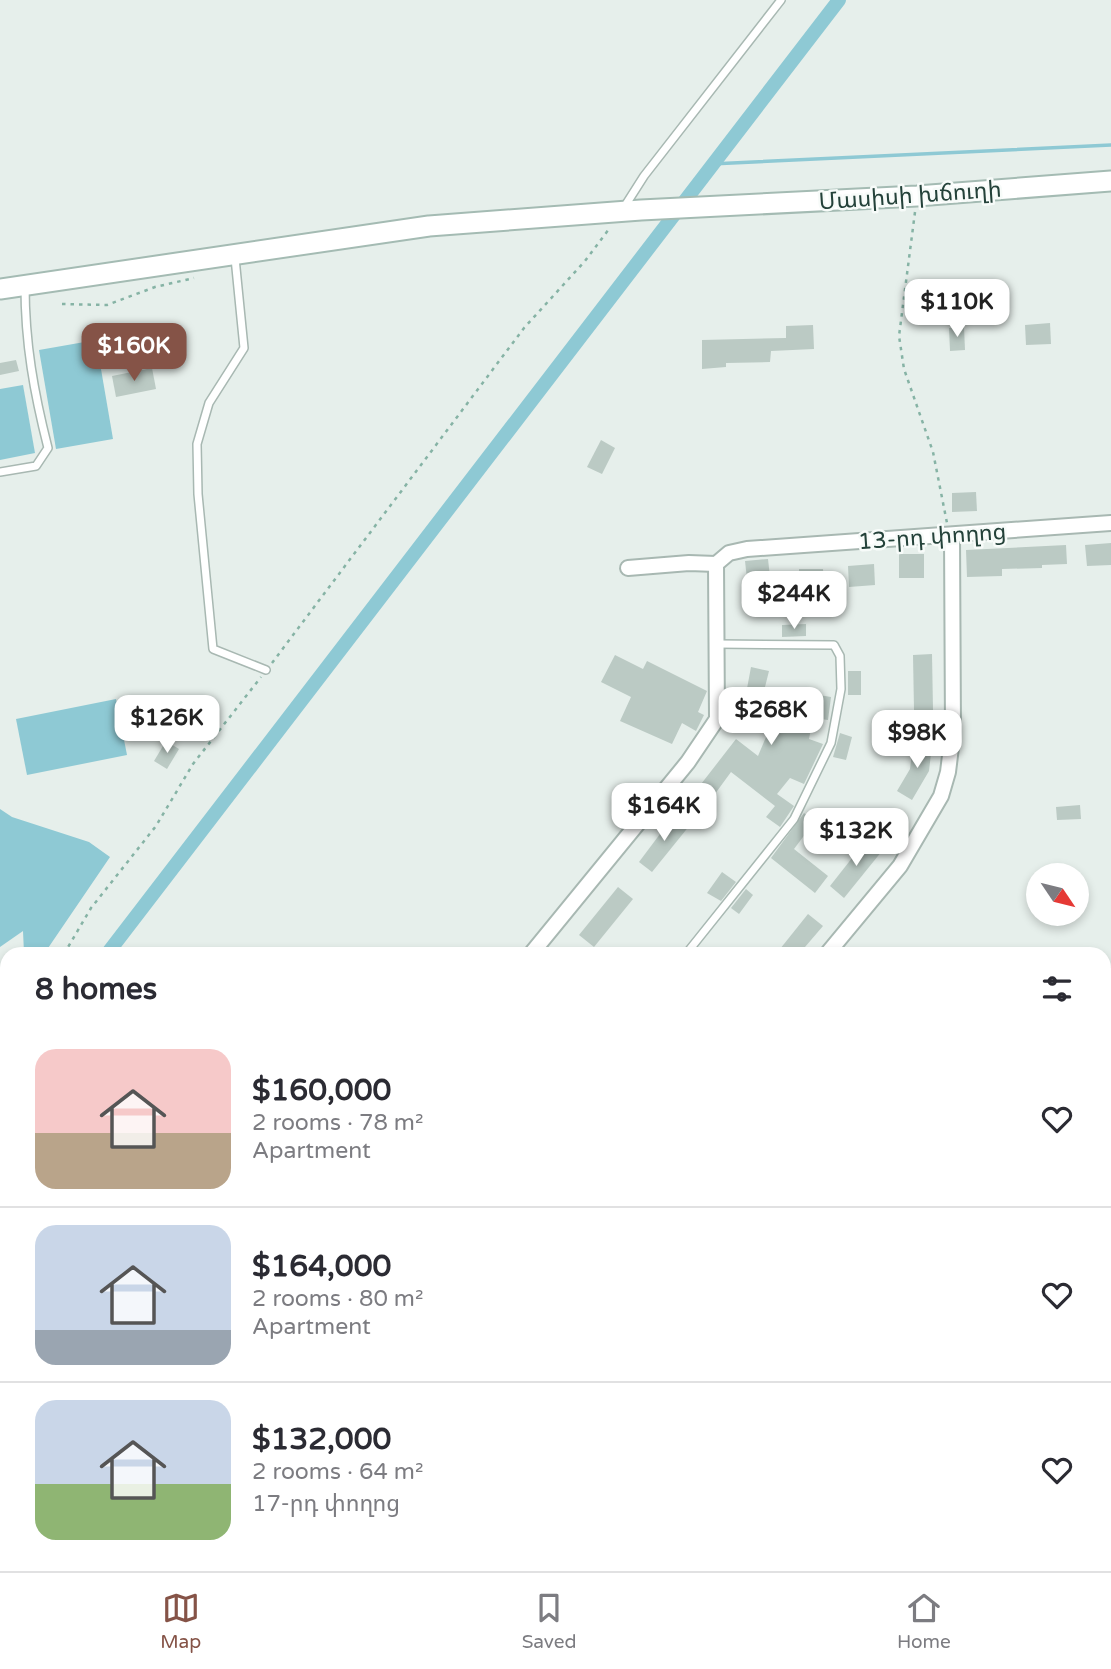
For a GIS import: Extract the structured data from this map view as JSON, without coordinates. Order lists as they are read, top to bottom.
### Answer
{
  "streets": {
    "main road": ["Մասիսի խճուղի"],
    "street": ["13-րդ փողոց"]
  },
  "north": "bottom right",
  "page": {
    "price": [
      "$110K",
      "$160K",
      "$244K",
      "$268K",
      "$126K",
      "$98K",
      "$164K",
      "$132K"
    ],
    "heading": "8 homes",
    "list": [
      {
        "name": "$160,000",
        "note": "2 rooms · 78 m² · Apartment"
      },
      {
        "name": "$164,000",
        "note": "2 rooms · 80 m² · Apartment"
      },
      {
        "name": "$132,000",
        "note": "2 rooms · 64 m² · 17-րդ փողոց"
      }
    ],
    "tabs": ["Map", "Saved", "Home"]
  }
}
